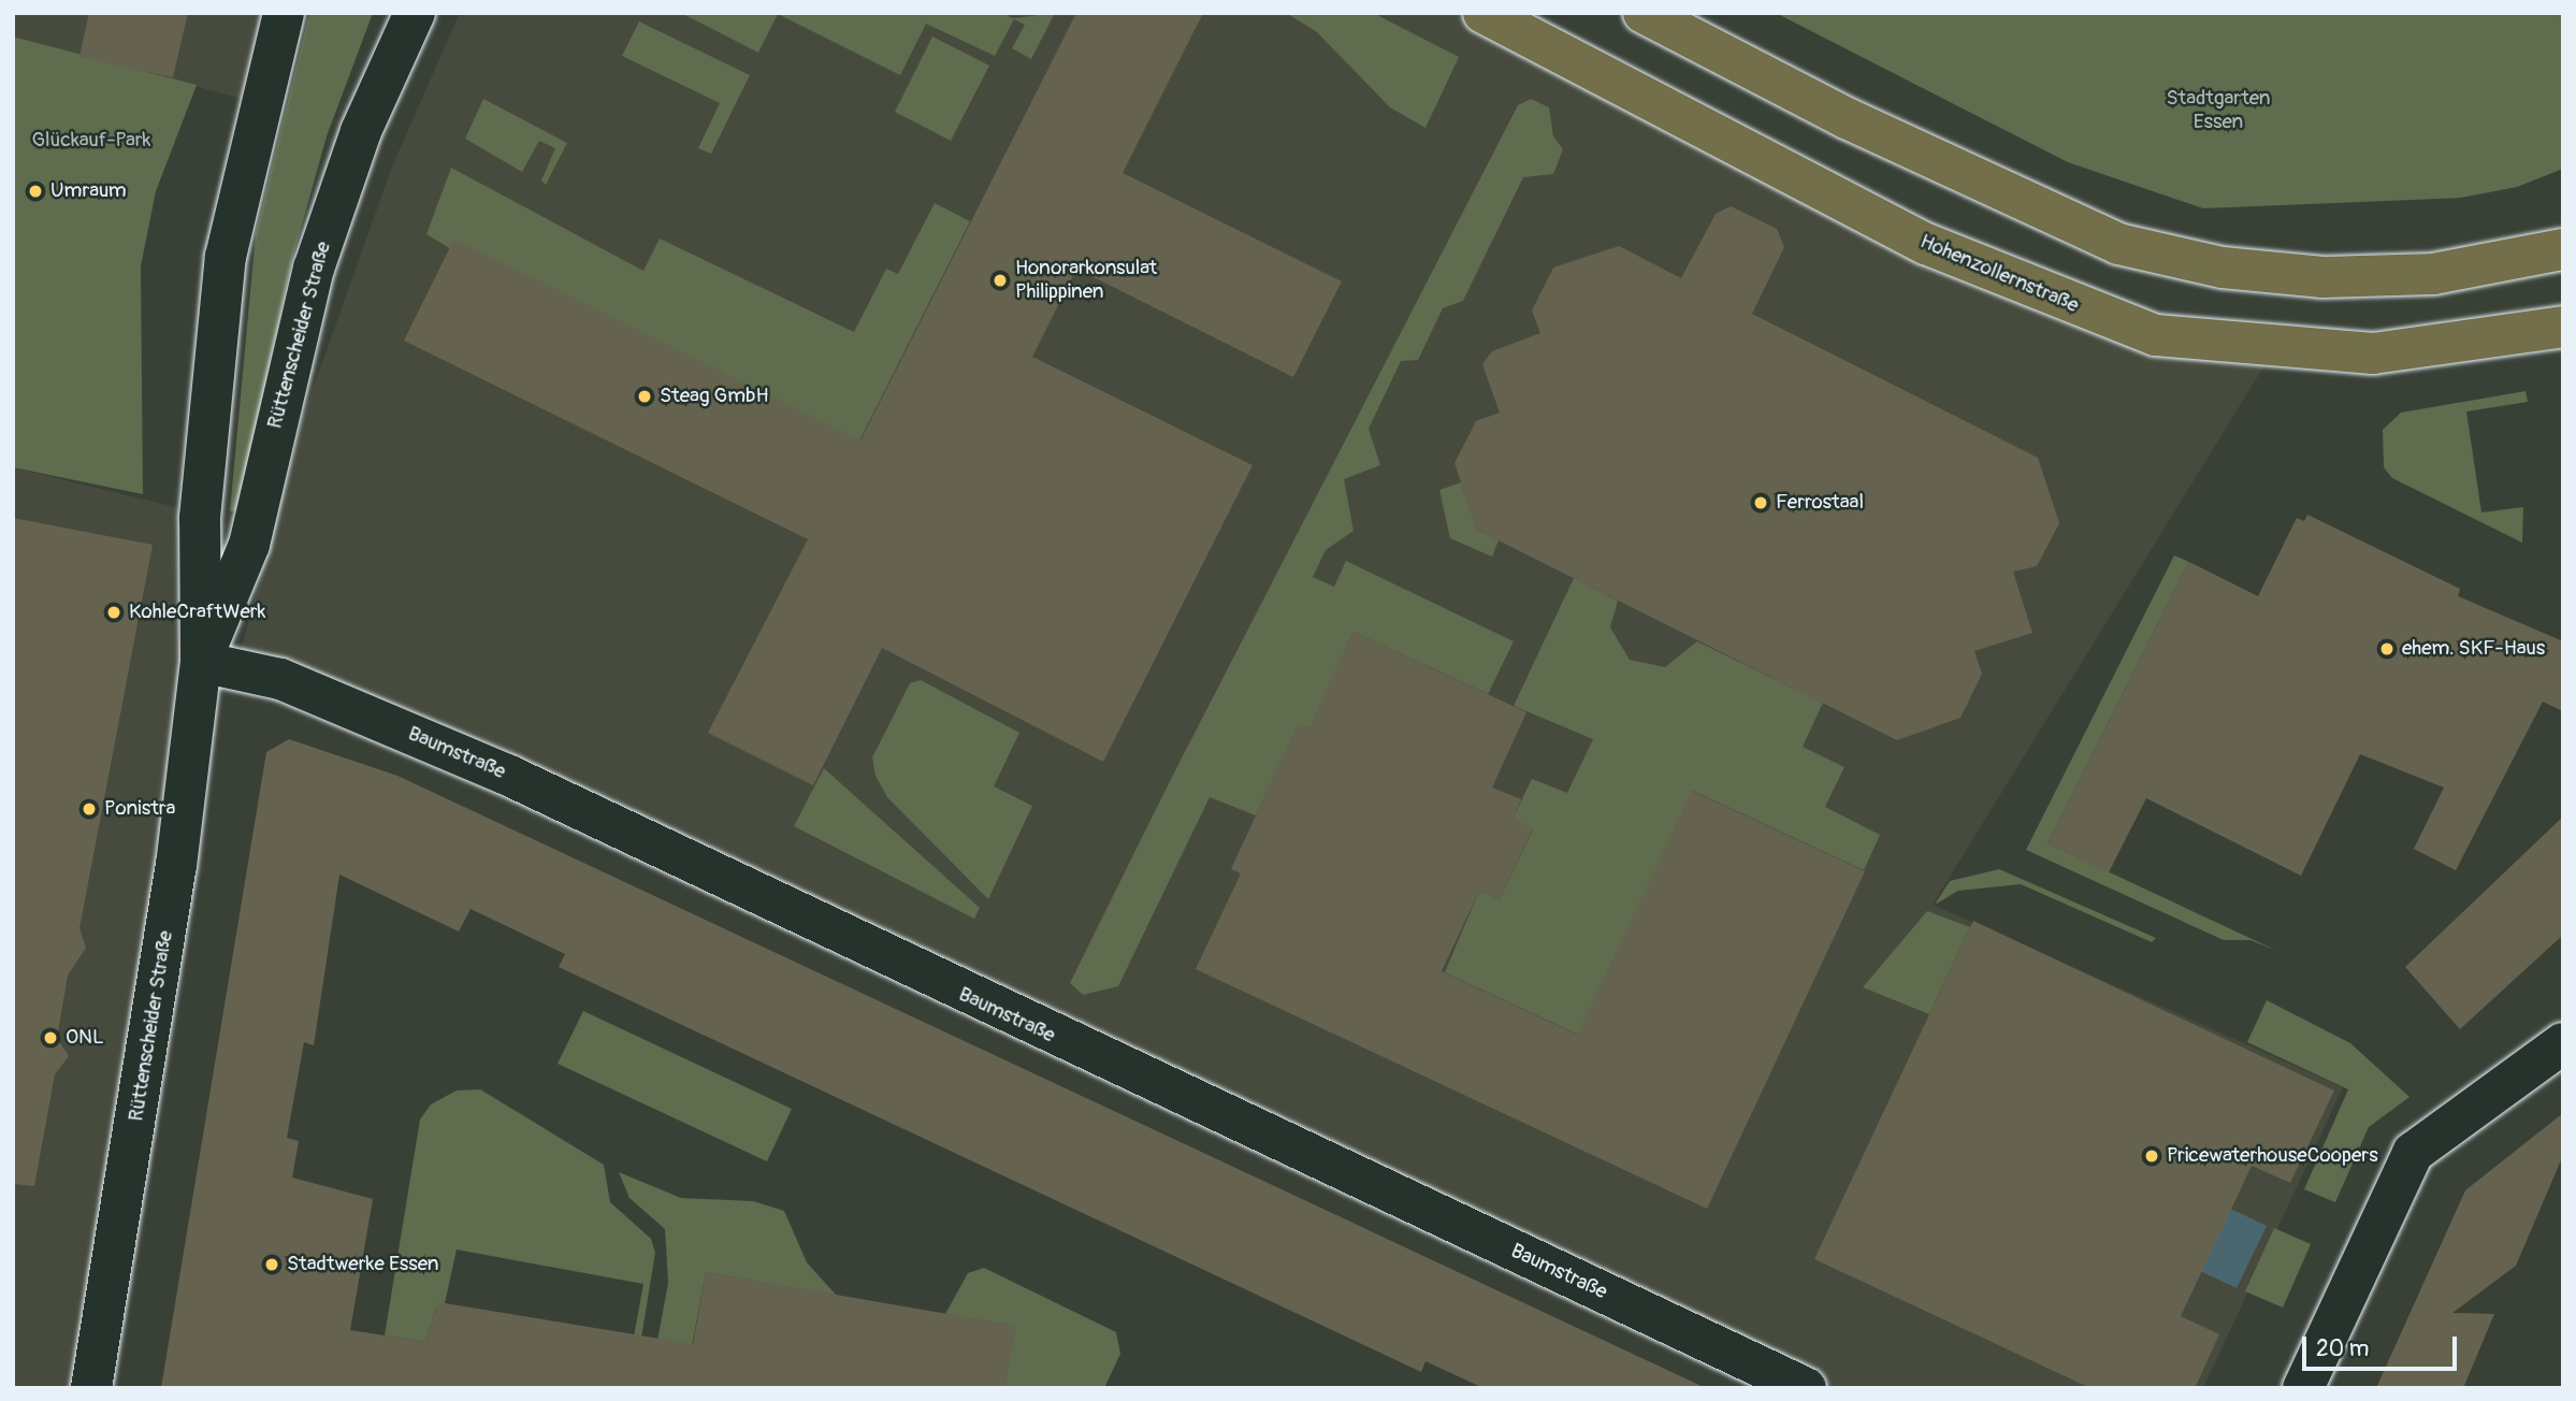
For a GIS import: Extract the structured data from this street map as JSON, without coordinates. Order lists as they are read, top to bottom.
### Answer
{
  "streets": {
    "main road": ["Hohenzollernstraße"],
    "street": ["Rüttenscheider Straße", "Baumstraße"]
  },
  "crossings": [
    ["Rüttenscheider Straße", "Baumstraße"]
  ],
  "parks": ["Stadtgarten Essen", "Glückauf-Park"],
  "places": [
    "Umraum",
    "Honorarkonsulat Philippinen",
    "Steag GmbH",
    "Ferrostaal",
    "KohleCraftWerk",
    "ehem. SKF-Haus",
    "Ponistra",
    "ONL",
    "PricewaterhouseCoopers",
    "Stadtwerke Essen"
  ],
  "scale_bar": "20 m"
}
